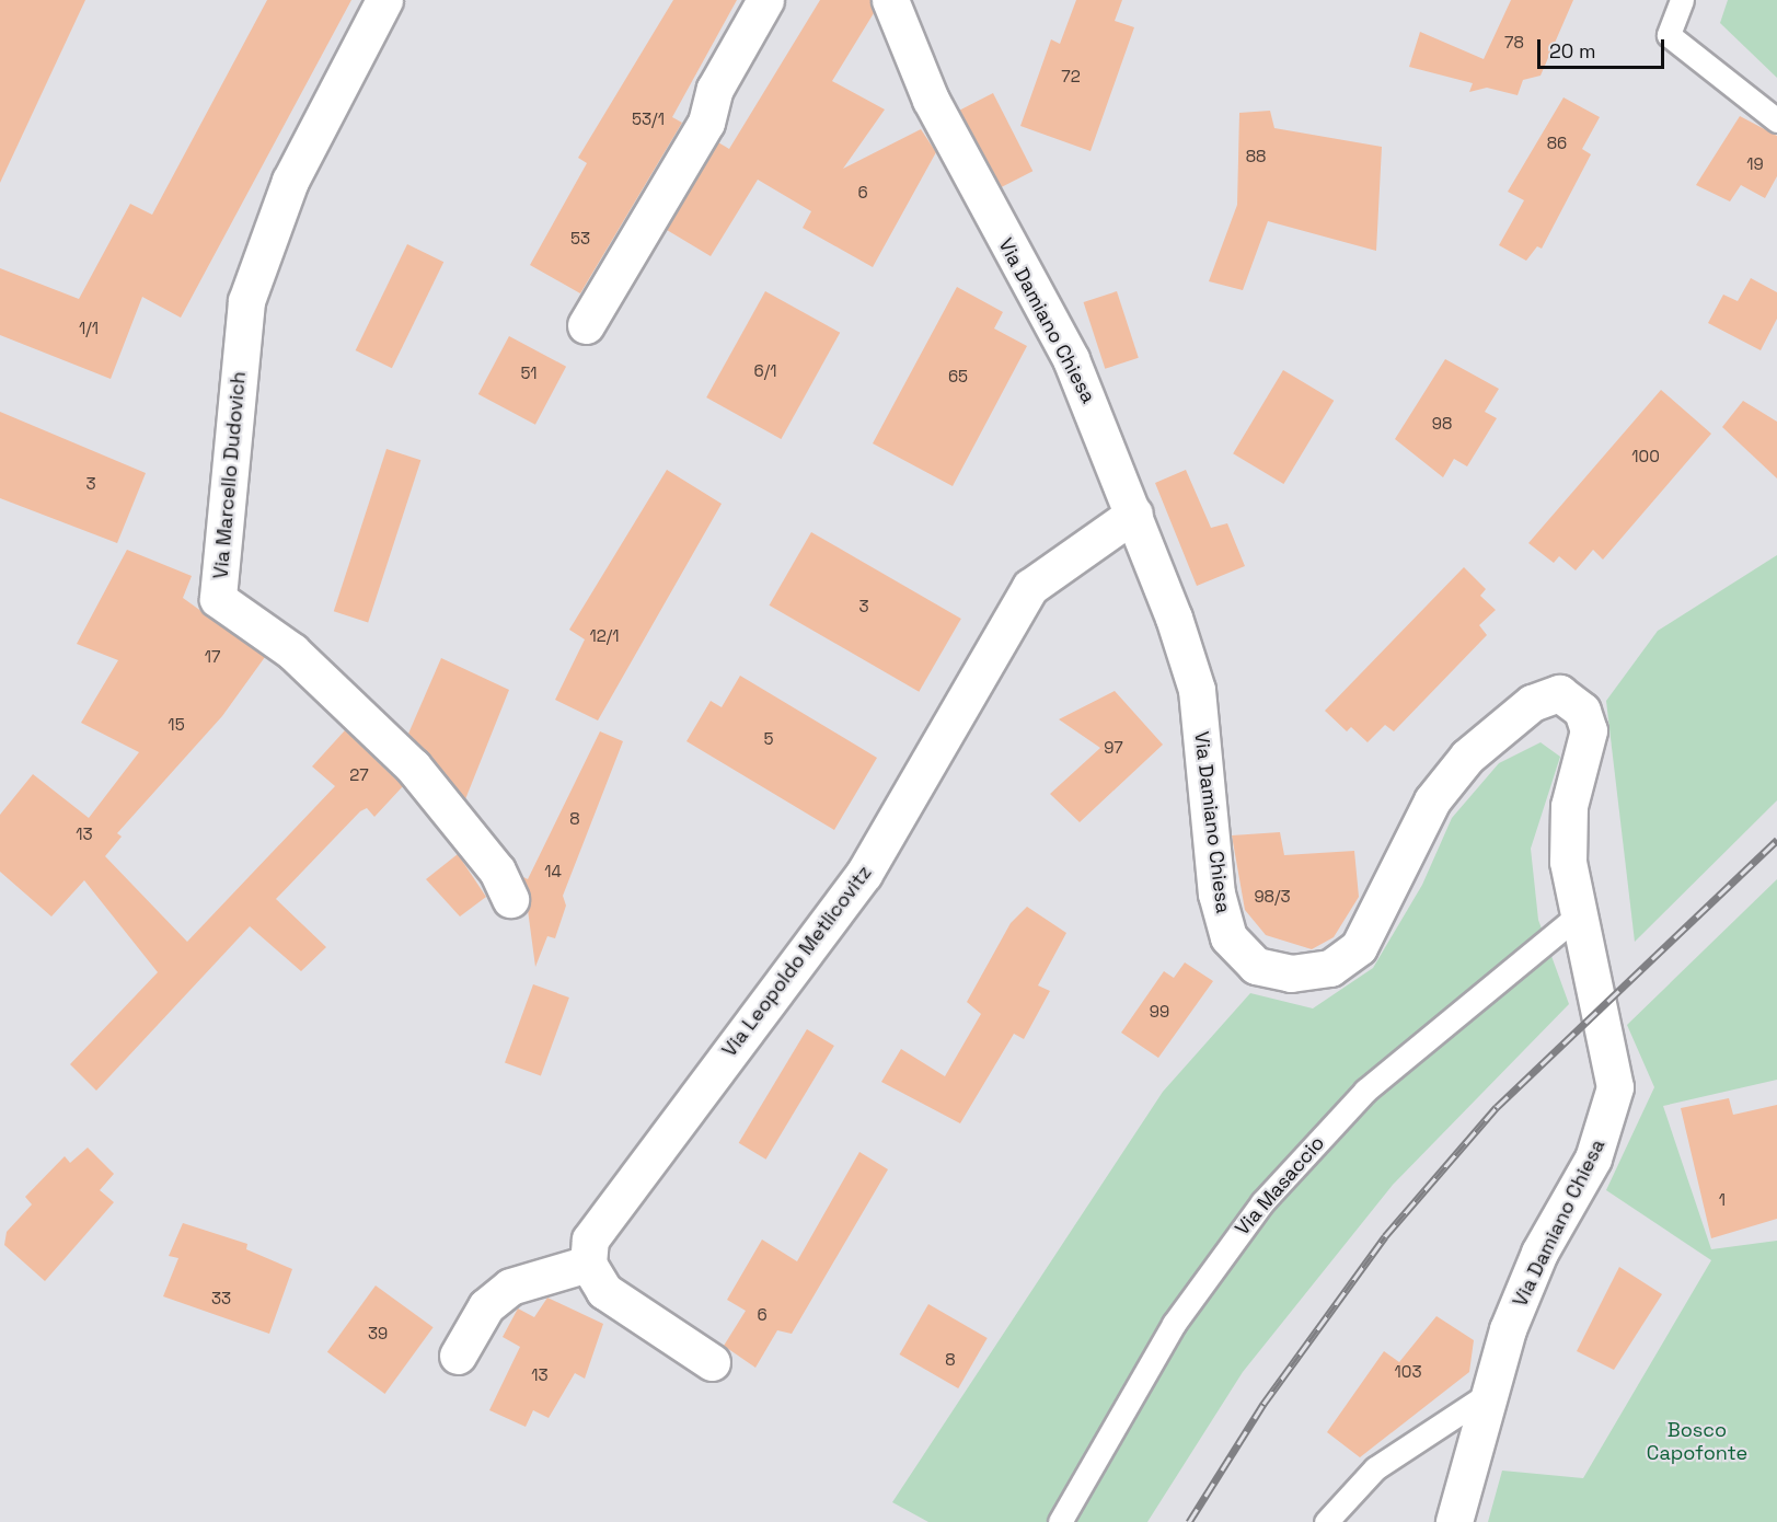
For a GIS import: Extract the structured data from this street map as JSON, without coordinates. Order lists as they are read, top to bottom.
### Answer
{
  "streets": {
    "street": ["Via Damiano Chiesa", "Via Marcello Dudovich", "Via Leopoldo Metlicovitz"],
    "lane": ["Via Masaccio"]
  },
  "crossings": [
    ["Via Damiano Chiesa", "Via Leopoldo Metlicovitz"],
    ["Via Damiano Chiesa", "Via Masaccio"]
  ],
  "parks": ["Bosco Capofonte"],
  "house_numbers": [
    "78",
    "72",
    "53/1",
    "86",
    "88",
    "19",
    "6",
    "53",
    "1/1",
    "6/1",
    "51",
    "65",
    "98",
    "100",
    "3",
    "3",
    "12/1",
    "17",
    "15",
    "5",
    "97",
    "27",
    "8",
    "13",
    "14",
    "98/3",
    "99",
    "1",
    "33",
    "6",
    "39",
    "8",
    "103",
    "13"
  ],
  "scale_bar": "20 m"
}
